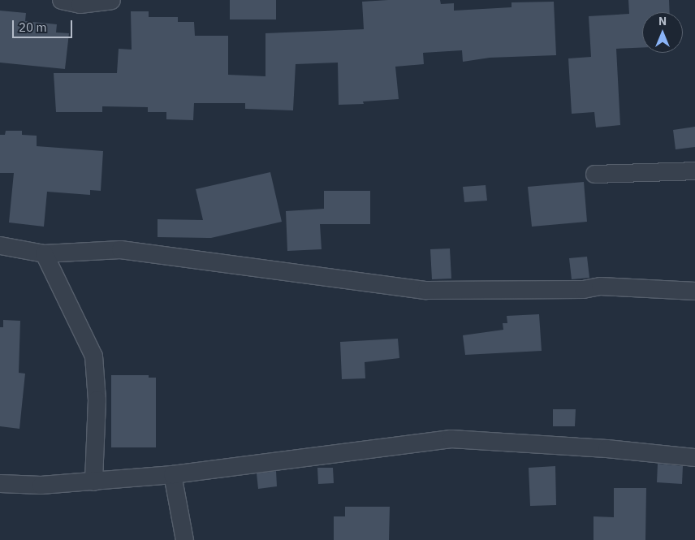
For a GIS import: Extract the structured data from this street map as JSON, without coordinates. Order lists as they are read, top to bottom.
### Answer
{
  "scale_bar": "20 m",
  "north": "top"
}
